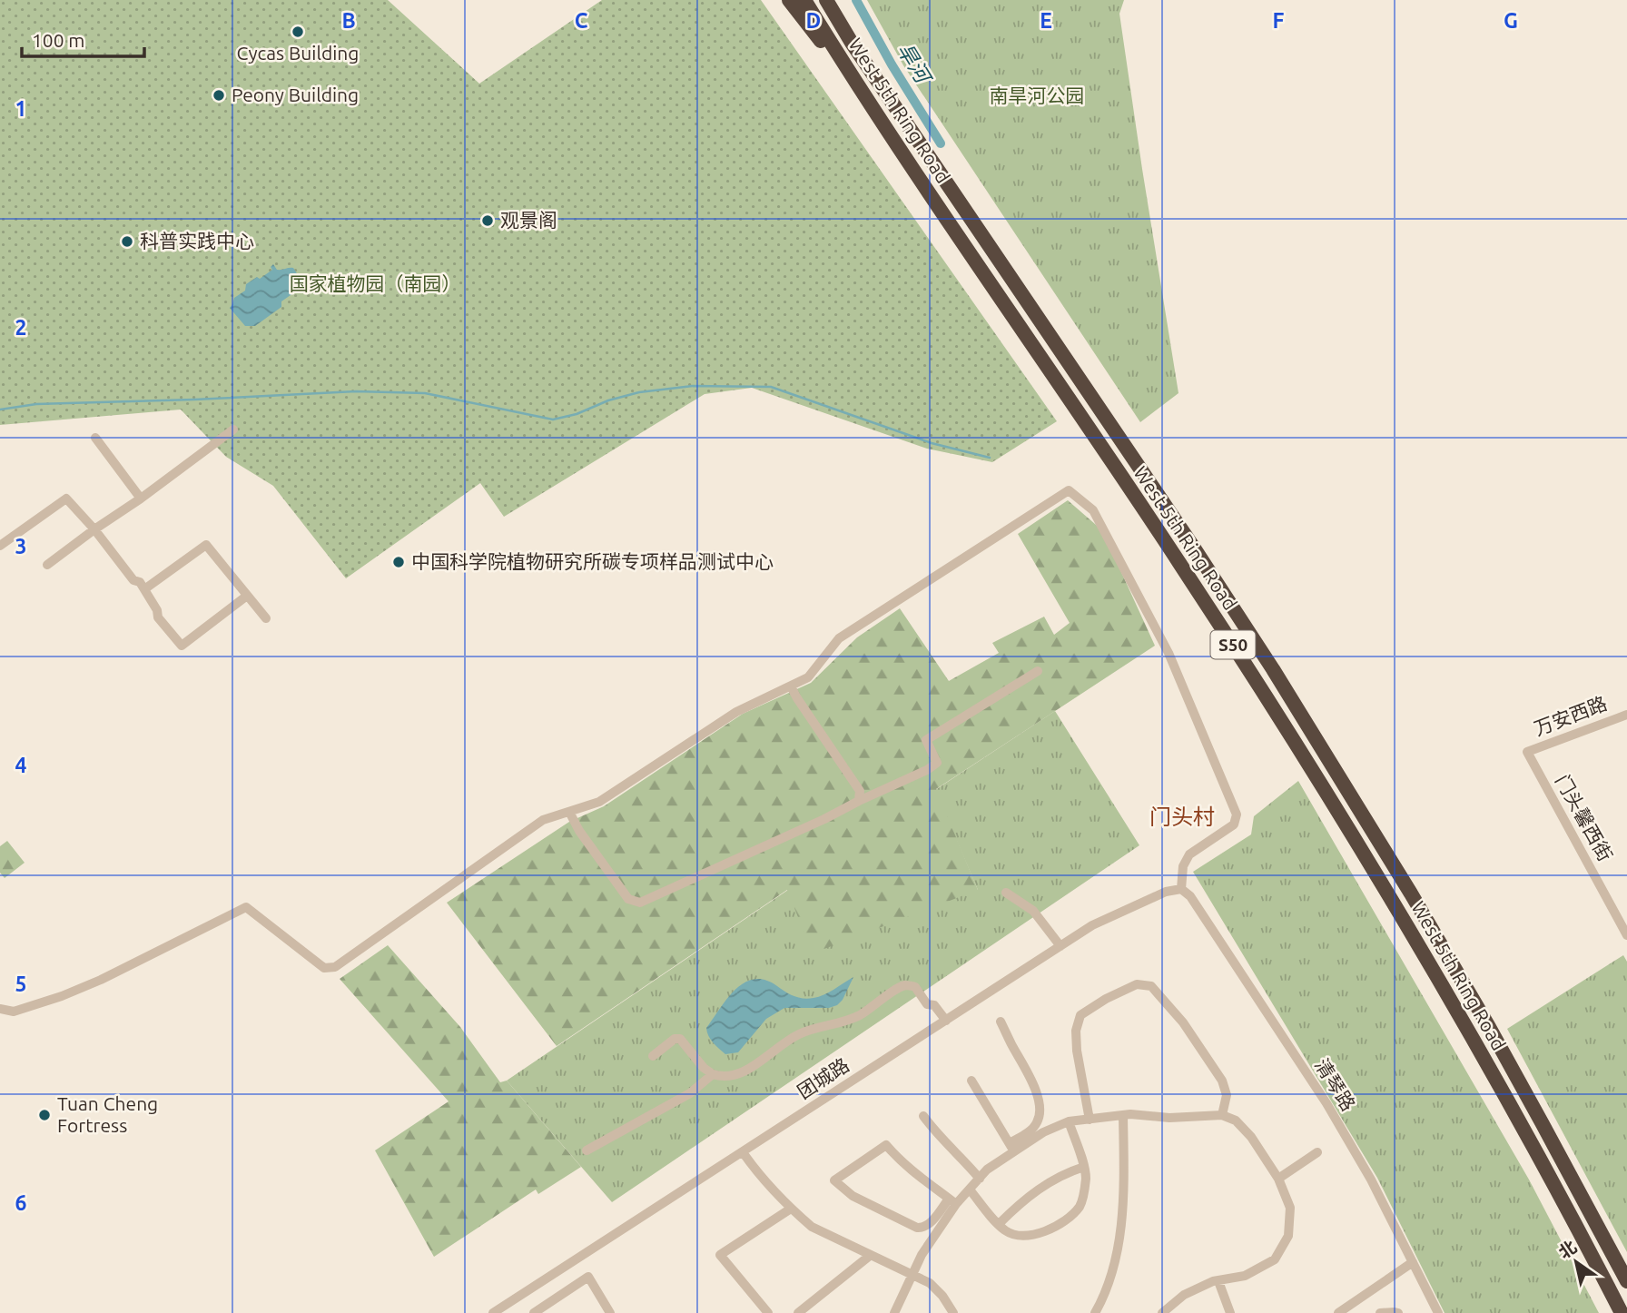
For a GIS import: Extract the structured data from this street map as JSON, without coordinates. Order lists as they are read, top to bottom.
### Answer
{
  "streets": {
    "highway": ["West 5th Ring Road", "S50"],
    "street": [
      "万安西路",
      "门头馨西街",
      "团城路",
      "清琴路"
    ]
  },
  "crossings": [
    ["万安西路", "门头馨西街"],
    ["团城路", "清琴路"]
  ],
  "districts": ["门头村"],
  "water": ["旱河"],
  "parks": ["南旱河公园", "国家植物园（南园）"],
  "places": [
    "Cycas Building",
    "Peony Building",
    "观景阁",
    "科普实践中心",
    "中国科学院植物研究所碳专项样品测试中心",
    "Tuan Cheng Fortress"
  ],
  "scale_bar": "100 m",
  "north": "top left",
  "grid": {
    "columns": [
      "B",
      "C",
      "D",
      "E",
      "F",
      "G"
    ],
    "rows": [
      "1",
      "2",
      "3",
      "4",
      "5",
      "6"
    ]
  }
}
